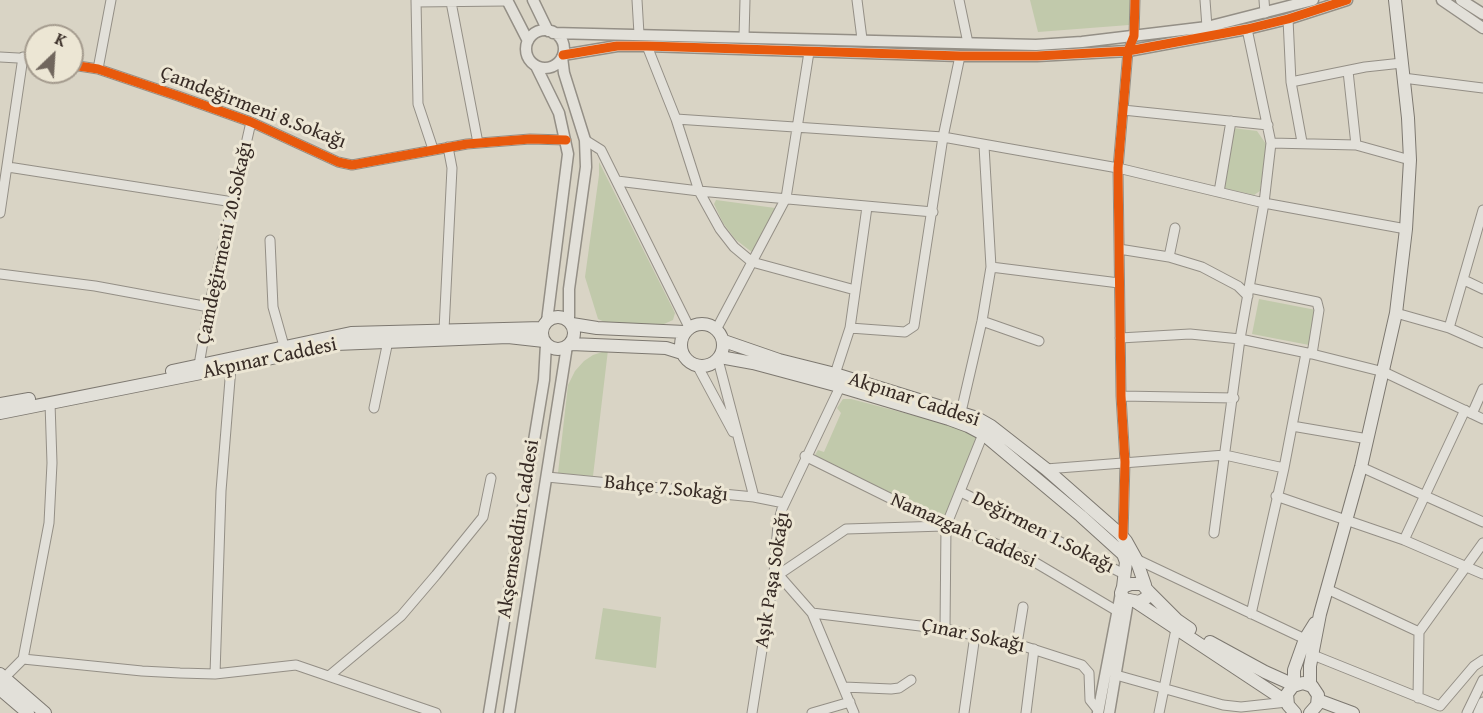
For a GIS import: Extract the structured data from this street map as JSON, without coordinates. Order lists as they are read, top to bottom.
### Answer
{
  "streets": {
    "main road": ["Akpınar Caddesi"],
    "street": [
      "Çamdeğirmeni 8.Sokağı",
      "Çamdeğirmeni 20.Sokağı",
      "Bahçe 7.Sokağı",
      "Akşemseddin Caddesi",
      "Namazgah Caddesi",
      "Değirmen 1.Sokağı",
      "Aşık Paşa Sokağı",
      "Çınar Sokağı"
    ]
  },
  "crossings": [
    ["Çamdeğirmeni 8.Sokağı", "Çamdeğirmeni 20.Sokağı"],
    ["Çamdeğirmeni 8.Sokağı", "Akşemseddin Caddesi"],
    ["Çamdeğirmeni 20.Sokağı", "Akpınar Caddesi"],
    ["Akpınar Caddesi", "Akşemseddin Caddesi"],
    ["Akpınar Caddesi", "Değirmen 1.Sokağı"],
    ["Akpınar Caddesi", "Aşık Paşa Sokağı"],
    ["Bahçe 7.Sokağı", "Akşemseddin Caddesi"],
    ["Bahçe 7.Sokağı", "Aşık Paşa Sokağı"],
    ["Namazgah Caddesi", "Aşık Paşa Sokağı"]
  ],
  "north": "top right"
}
